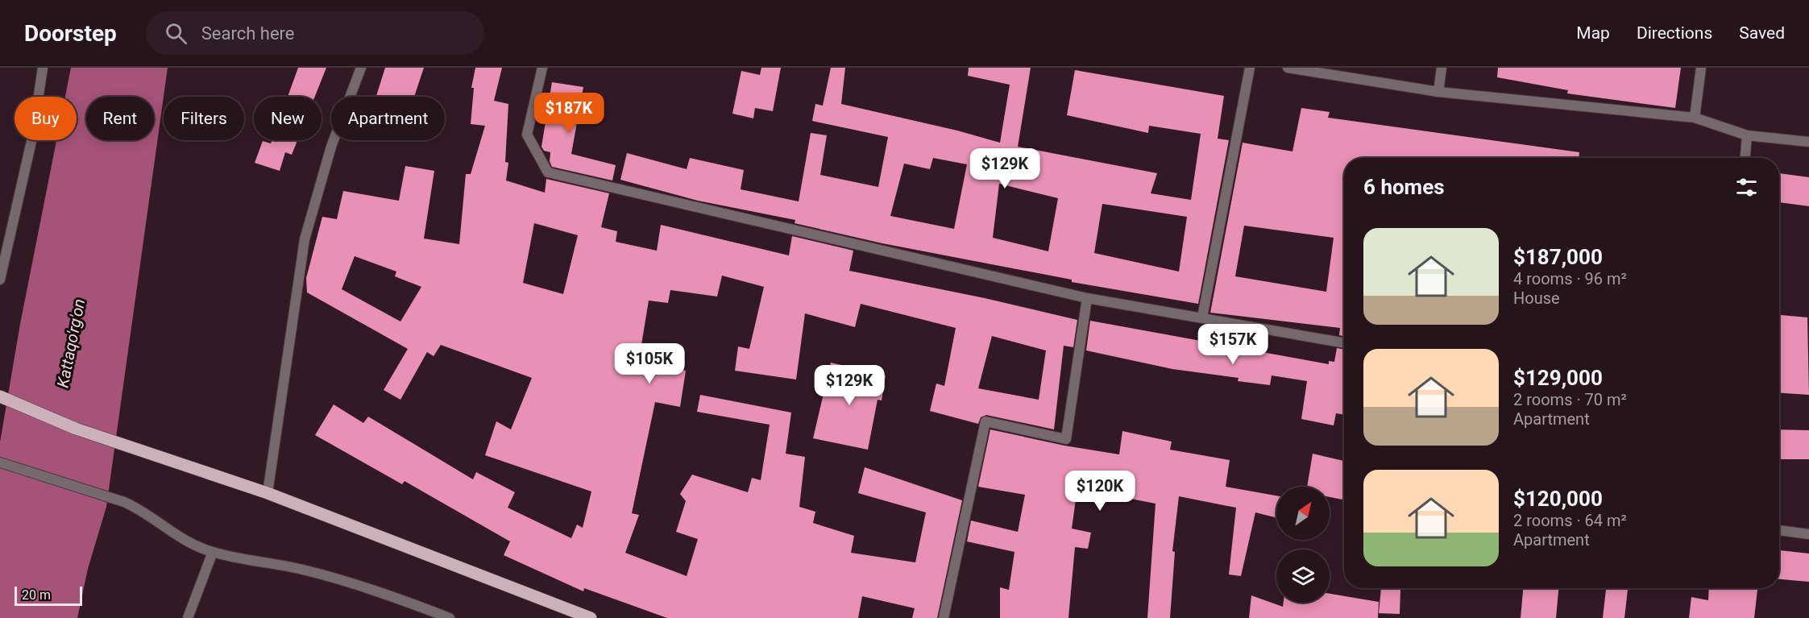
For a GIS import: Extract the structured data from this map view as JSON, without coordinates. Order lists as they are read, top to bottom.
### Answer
{
  "water": ["Kattaqo'rg'on"],
  "scale_bar": "20 m",
  "north": "top right",
  "page": {
    "header": "Doorstep",
    "search": "Search here",
    "nav": ["Map", "Directions", "Saved"],
    "price": [
      "$187K",
      "$129K",
      "$157K",
      "$105K",
      "$129K",
      "$120K"
    ],
    "chip": [
      "Buy",
      "Rent",
      "Filters",
      "New",
      "Apartment"
    ],
    "heading": "6 homes",
    "list": [
      {
        "name": "$187,000",
        "note": "4 rooms · 96 m² · House"
      },
      {
        "name": "$129,000",
        "note": "2 rooms · 70 m² · Apartment"
      },
      {
        "name": "$120,000",
        "note": "2 rooms · 64 m² · Apartment"
      }
    ],
    "scale": "20 m"
  }
}
